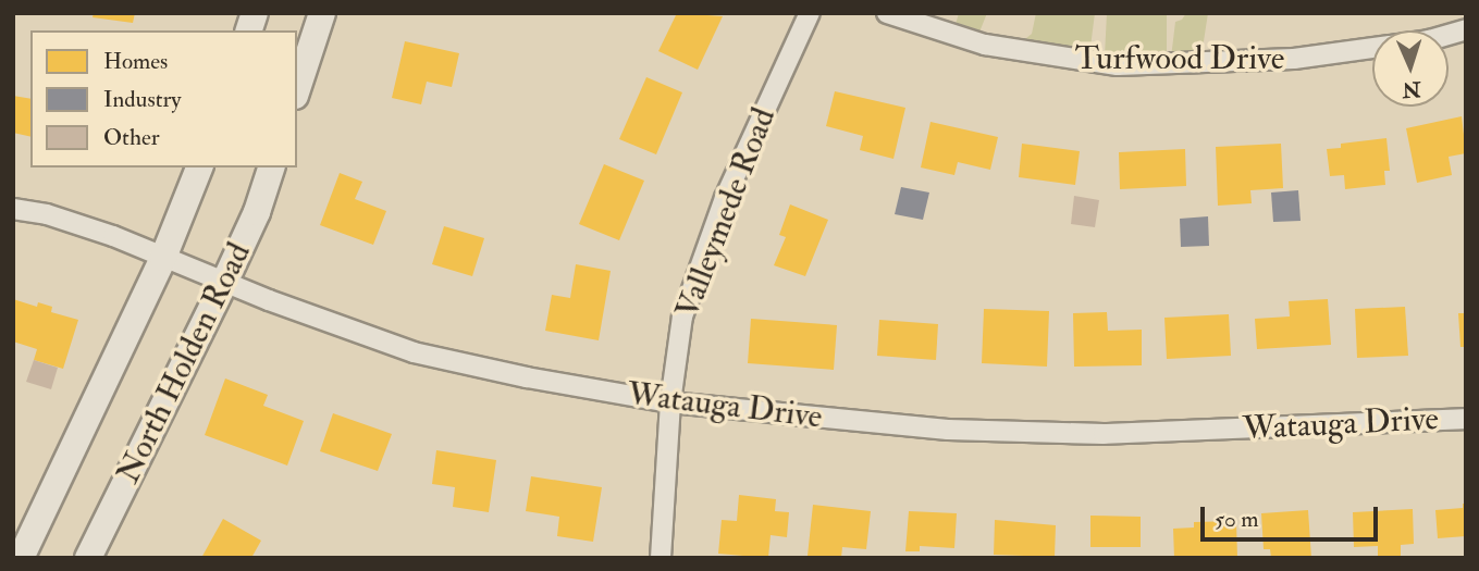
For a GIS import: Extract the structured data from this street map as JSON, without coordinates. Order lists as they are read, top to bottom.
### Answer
{
  "streets": {
    "main road": ["North Holden Road"],
    "street": ["Turfwood Drive", "Valleymede Road", "Watauga Drive"]
  },
  "crossings": [
    ["Valleymede Road", "Watauga Drive"],
    ["North Holden Road", "Watauga Drive"]
  ],
  "legend": ["Homes", "Industry", "Other"],
  "scale_bar": "50 m",
  "north": "bottom"
}
